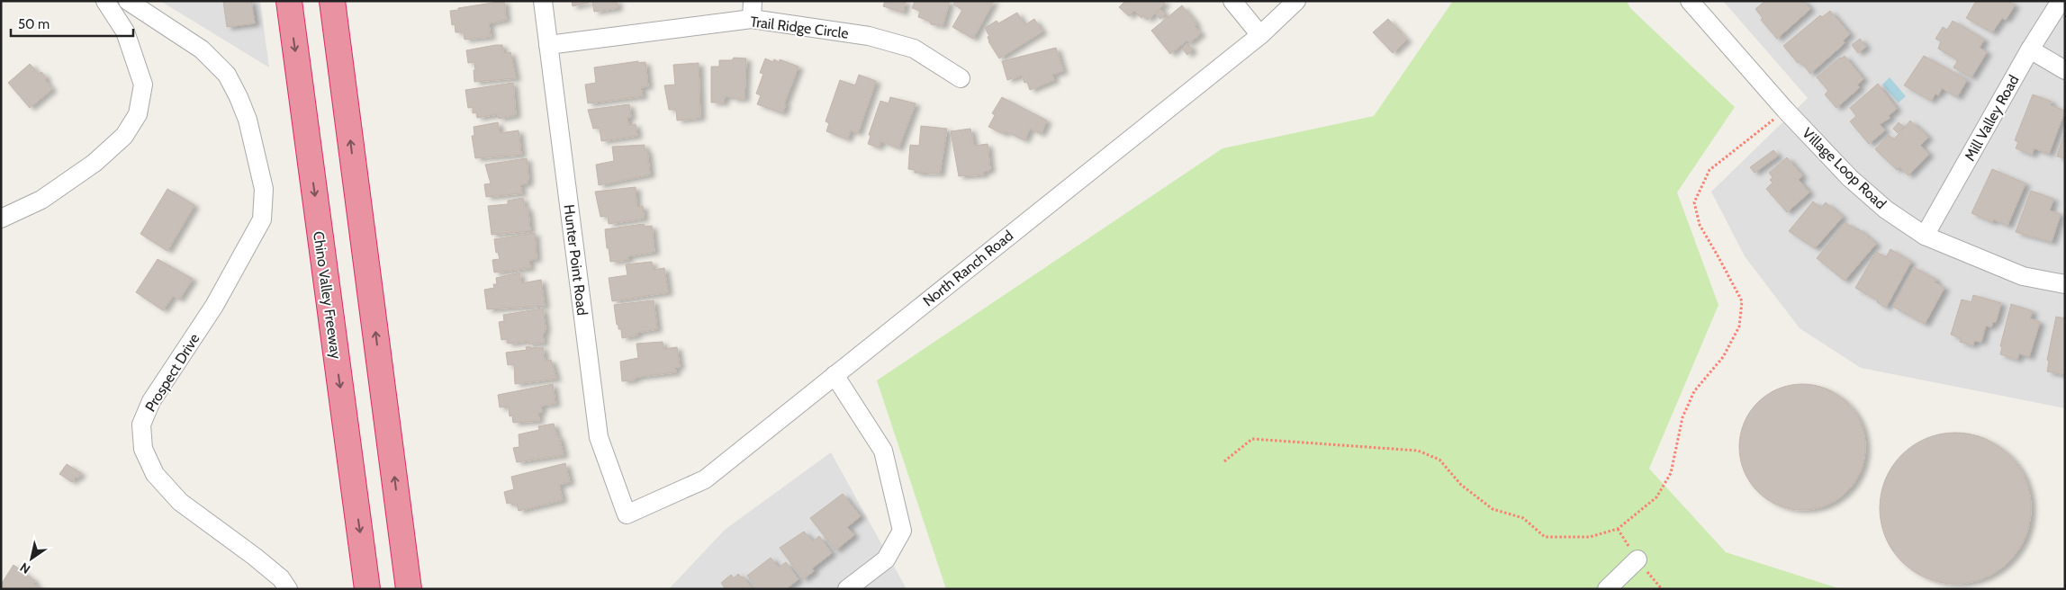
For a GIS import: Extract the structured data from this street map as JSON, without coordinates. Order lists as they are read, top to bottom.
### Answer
{
  "streets": {
    "highway": ["Chino Valley Freeway"],
    "street": [
      "Trail Ridge Circle",
      "Mill Valley Road",
      "Village Loop Road",
      "Hunter Point Road",
      "North Ranch Road",
      "Prospect Drive"
    ]
  },
  "crossings": [
    ["Trail Ridge Circle", "Hunter Point Road"],
    ["Mill Valley Road", "Village Loop Road"],
    ["Hunter Point Road", "North Ranch Road"]
  ],
  "scale_bar": "50 m",
  "north": "bottom left"
}
